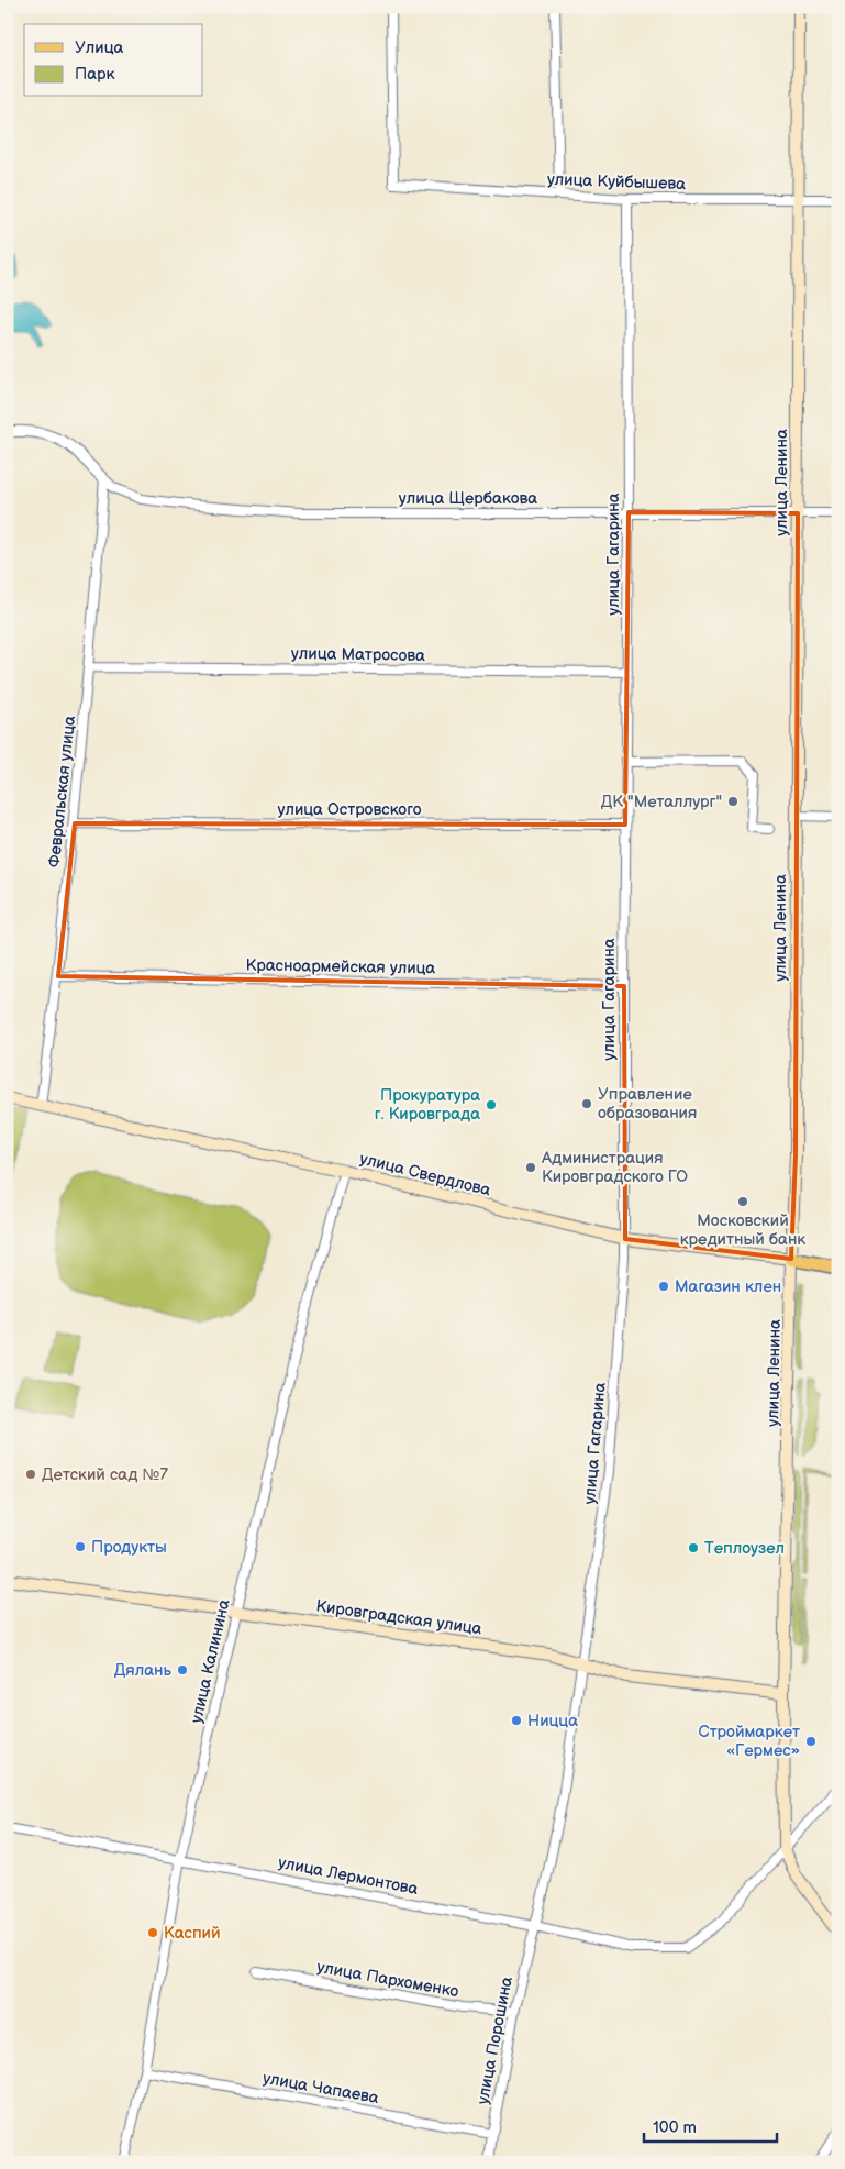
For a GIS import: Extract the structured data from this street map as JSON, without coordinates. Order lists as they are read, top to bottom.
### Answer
{
  "streets": {
    "main road": ["улица Ленина", "улица Свердлова", "Кировградская улица"],
    "street": [
      "улица Куйбышева",
      "улица Щербакова",
      "улица Гагарина",
      "улица Матросова",
      "Февральская улица",
      "улица Островского",
      "Красноармейская улица",
      "улица Калинина",
      "улица Лермонтова",
      "улица Пархоменко",
      "улица Порошина",
      "улица Чапаева"
    ]
  },
  "crossings": [
    ["улица Куйбышева", "улица Ленина"],
    ["улица Куйбышева", "улица Гагарина"],
    ["улица Ленина", "улица Щербакова"],
    ["улица Ленина", "улица Свердлова"],
    ["улица Ленина", "Кировградская улица"],
    ["улица Ленина", "улица Лермонтова"],
    ["улица Щербакова", "улица Гагарина"],
    ["улица Щербакова", "Февральская улица"],
    ["улица Гагарина", "улица Матросова"],
    ["улица Гагарина", "улица Островского"],
    ["улица Гагарина", "Красноармейская улица"],
    ["улица Гагарина", "улица Свердлова"],
    ["улица Гагарина", "Кировградская улица"],
    ["улица Гагарина", "улица Лермонтова"],
    ["улица Гагарина", "улица Порошина"],
    ["улица Матросова", "Февральская улица"],
    ["Февральская улица", "улица Островского"],
    ["Февральская улица", "Красноармейская улица"],
    ["Февральская улица", "улица Свердлова"],
    ["улица Свердлова", "улица Калинина"],
    ["Кировградская улица", "улица Калинина"],
    ["улица Калинина", "улица Лермонтова"],
    ["улица Калинина", "улица Чапаева"],
    ["улица Лермонтова", "улица Порошина"],
    ["улица Пархоменко", "улица Порошина"],
    ["улица Порошина", "улица Чапаева"]
  ],
  "places": [
    "ДК \"Металлург\"",
    "Управление образования",
    "Прокуратура г. Кировграда",
    "Администрация Кировградского ГО",
    "Московский кредитный банк",
    "Магазин клен",
    "Детский сад №7",
    "Продукты",
    "Теплоузел",
    "Дялань",
    "Ницца",
    "Строймаркет «Гермес»",
    "Каспий"
  ],
  "legend": ["Улица", "Парк"],
  "scale_bar": "100 m"
}
